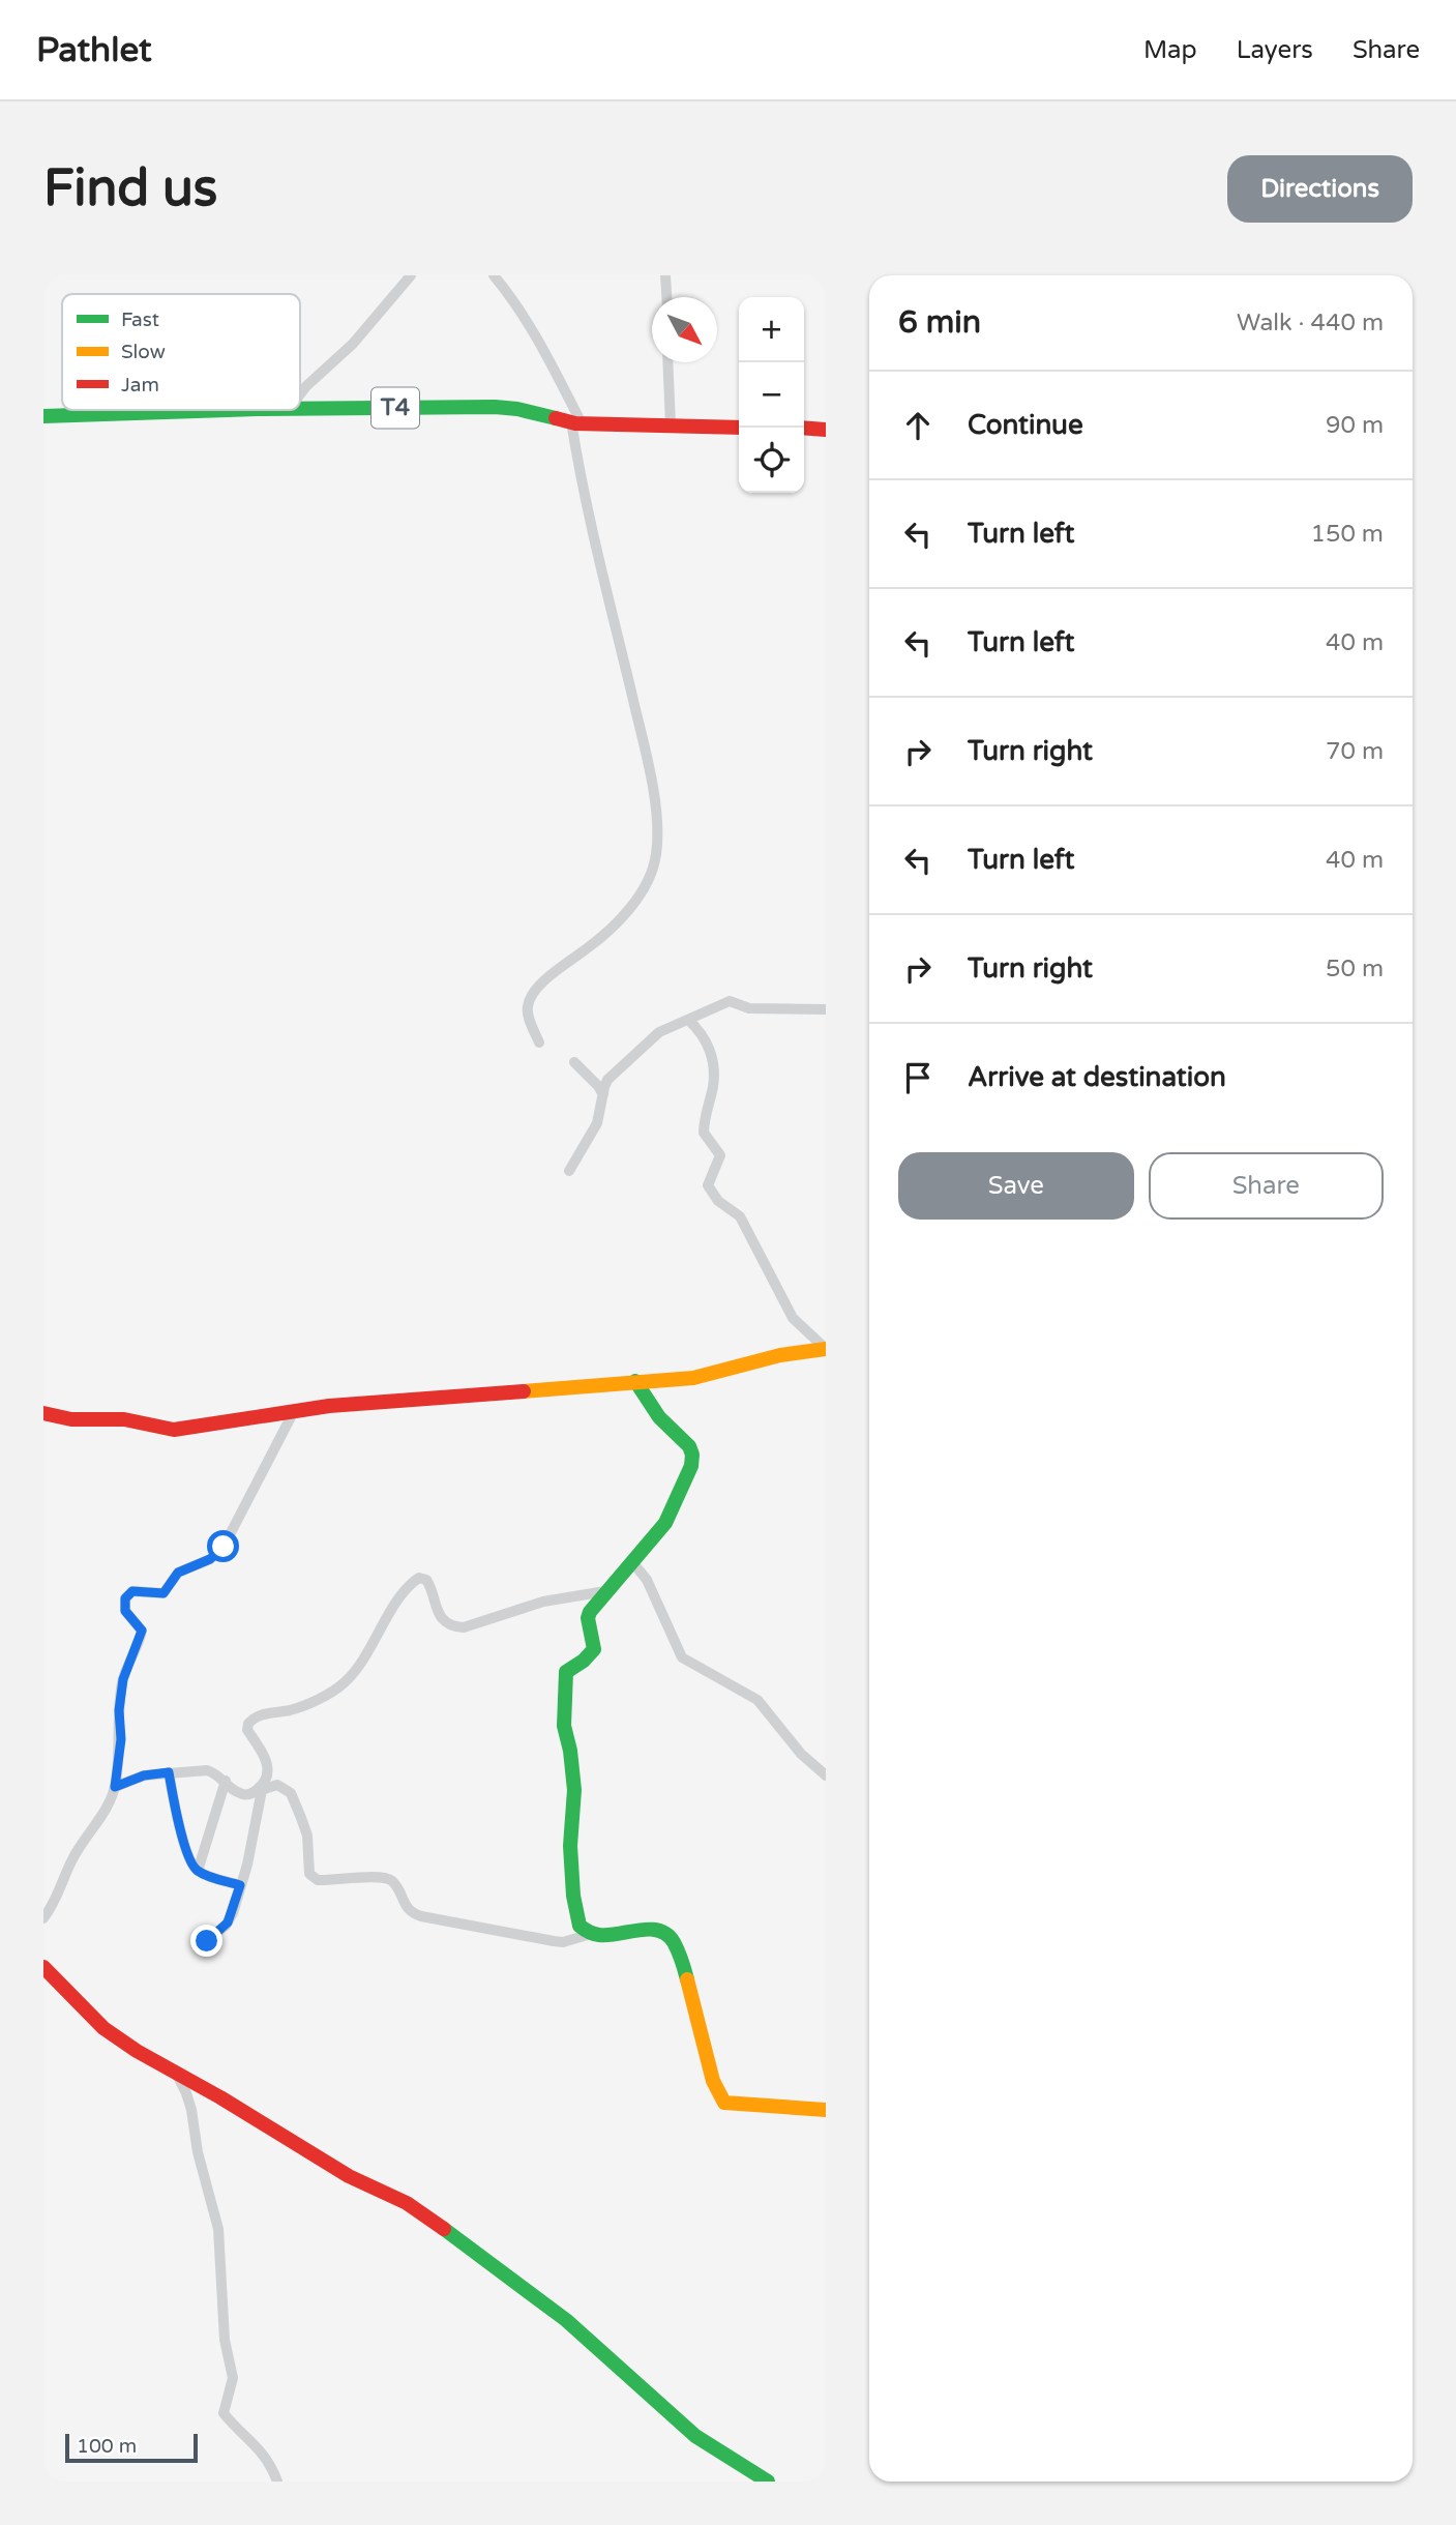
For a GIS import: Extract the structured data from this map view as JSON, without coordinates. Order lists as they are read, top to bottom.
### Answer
{
  "streets": {
    "main road": ["T4"]
  },
  "legend": ["Fast", "Slow", "Jam"],
  "scale_bar": "100 m",
  "north": "bottom right",
  "page": {
    "header": "Pathlet",
    "nav": ["Map", "Layers", "Share"],
    "buttons": [
      "Directions",
      ["Save", "Share"]
    ],
    "title": "Find us",
    "heading": ["6 min", "Walk · 440 m"],
    "map_buttons": ["+", "−"],
    "list": [
      ["Continue", "90 m"],
      ["Turn left", "150 m"],
      ["Turn left", "40 m"],
      ["Turn right", "70 m"],
      ["Turn left", "40 m"],
      ["Turn right", "50 m"],
      "Arrive at destination"
    ],
    "scale": "100 m"
  }
}
